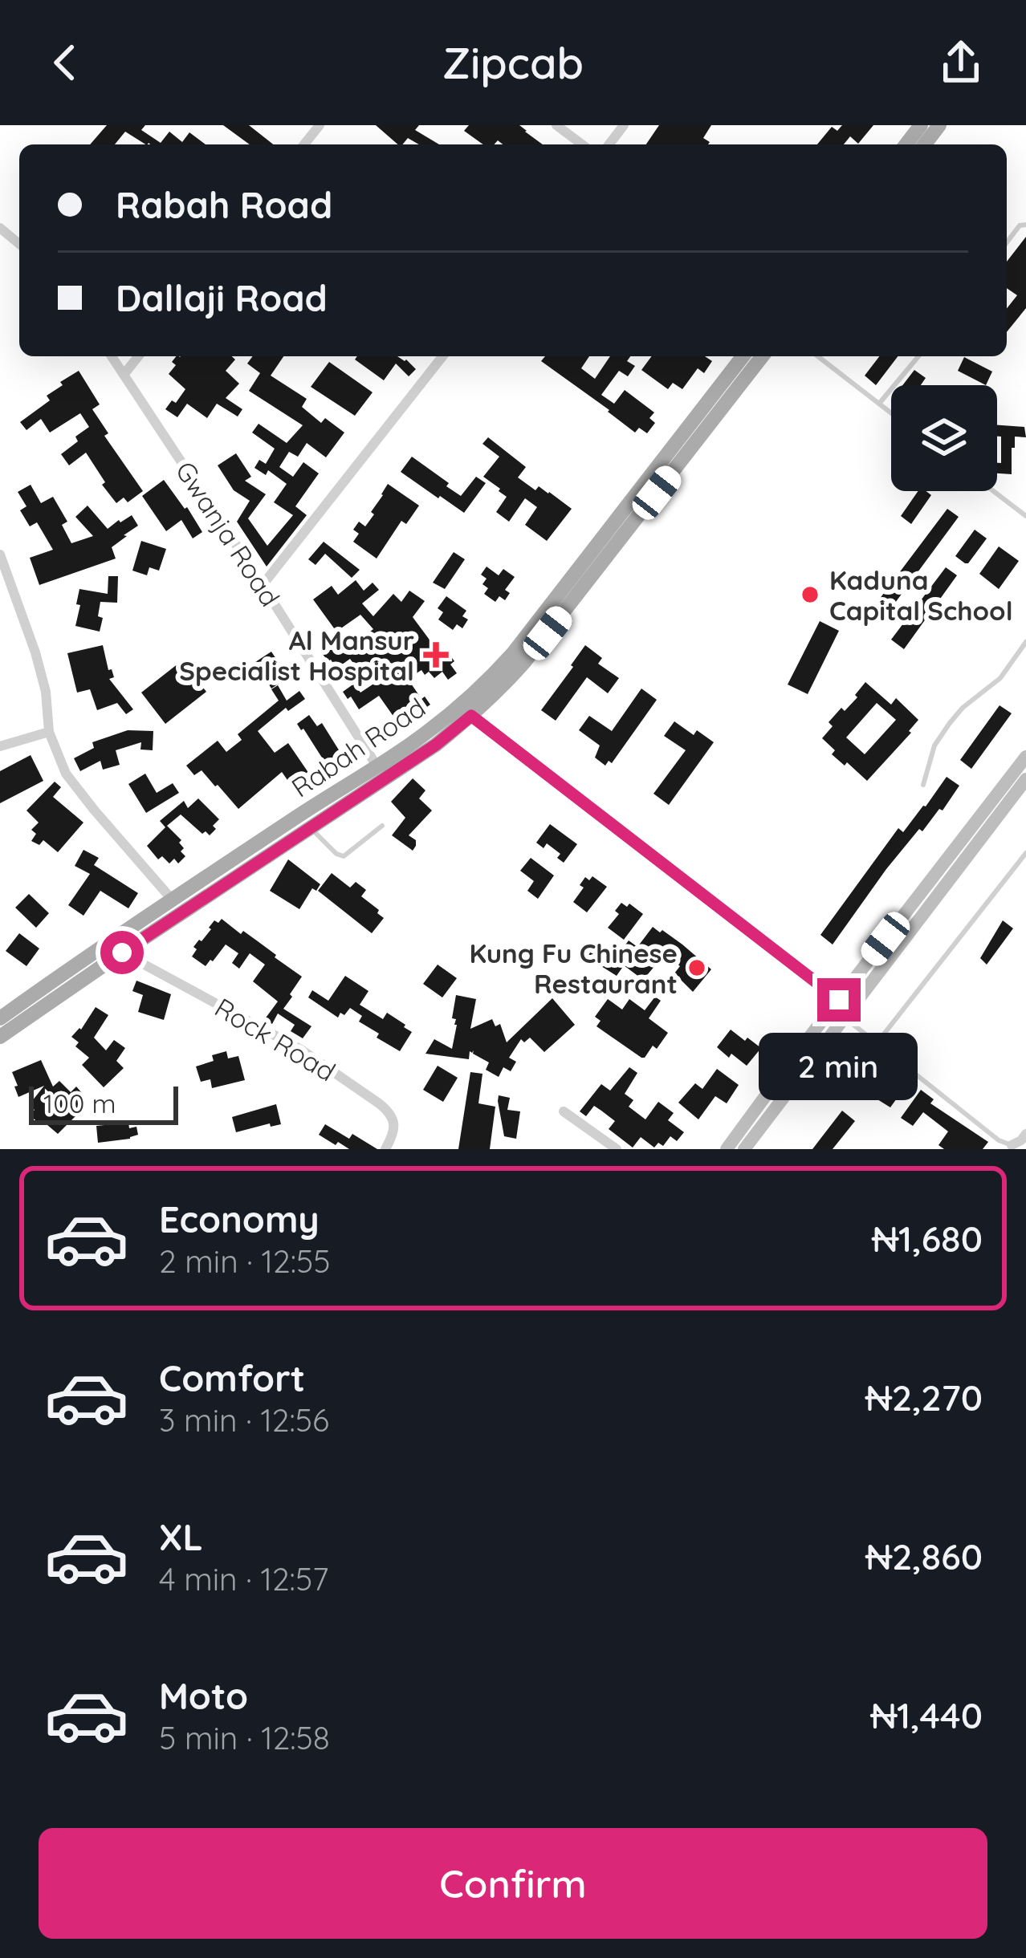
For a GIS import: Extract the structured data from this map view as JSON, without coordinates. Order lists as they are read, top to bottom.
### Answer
{
  "streets": {
    "main road": ["Rabah Road"],
    "street": ["Gwanja Road", "Rock Road"]
  },
  "crossings": [
    ["Gwanja Road", "Rabah Road"],
    ["Rabah Road", "Rock Road"]
  ],
  "places": {
    "other": ["Kaduna Capital School", "Kung Fu Chinese Restaurant"],
    "health": ["Al Mansur Specialist Hospital"]
  },
  "scale_bar": "100 m",
  "page": {
    "header": "Zipcab",
    "banner": ["Rabah Road", "Dallaji Road"],
    "bubble": "2 min",
    "scale": "100 m",
    "list": [
      {
        "name": "Economy",
        "note": "2 min · 12:55",
        "value": "₦1,680"
      },
      {
        "name": "Comfort",
        "note": "3 min · 12:56",
        "value": "₦2,270"
      },
      {
        "name": "XL",
        "note": "4 min · 12:57",
        "value": "₦2,860"
      },
      {
        "name": "Moto",
        "note": "5 min · 12:58",
        "value": "₦1,440"
      }
    ],
    "buttons": "Confirm"
  }
}
